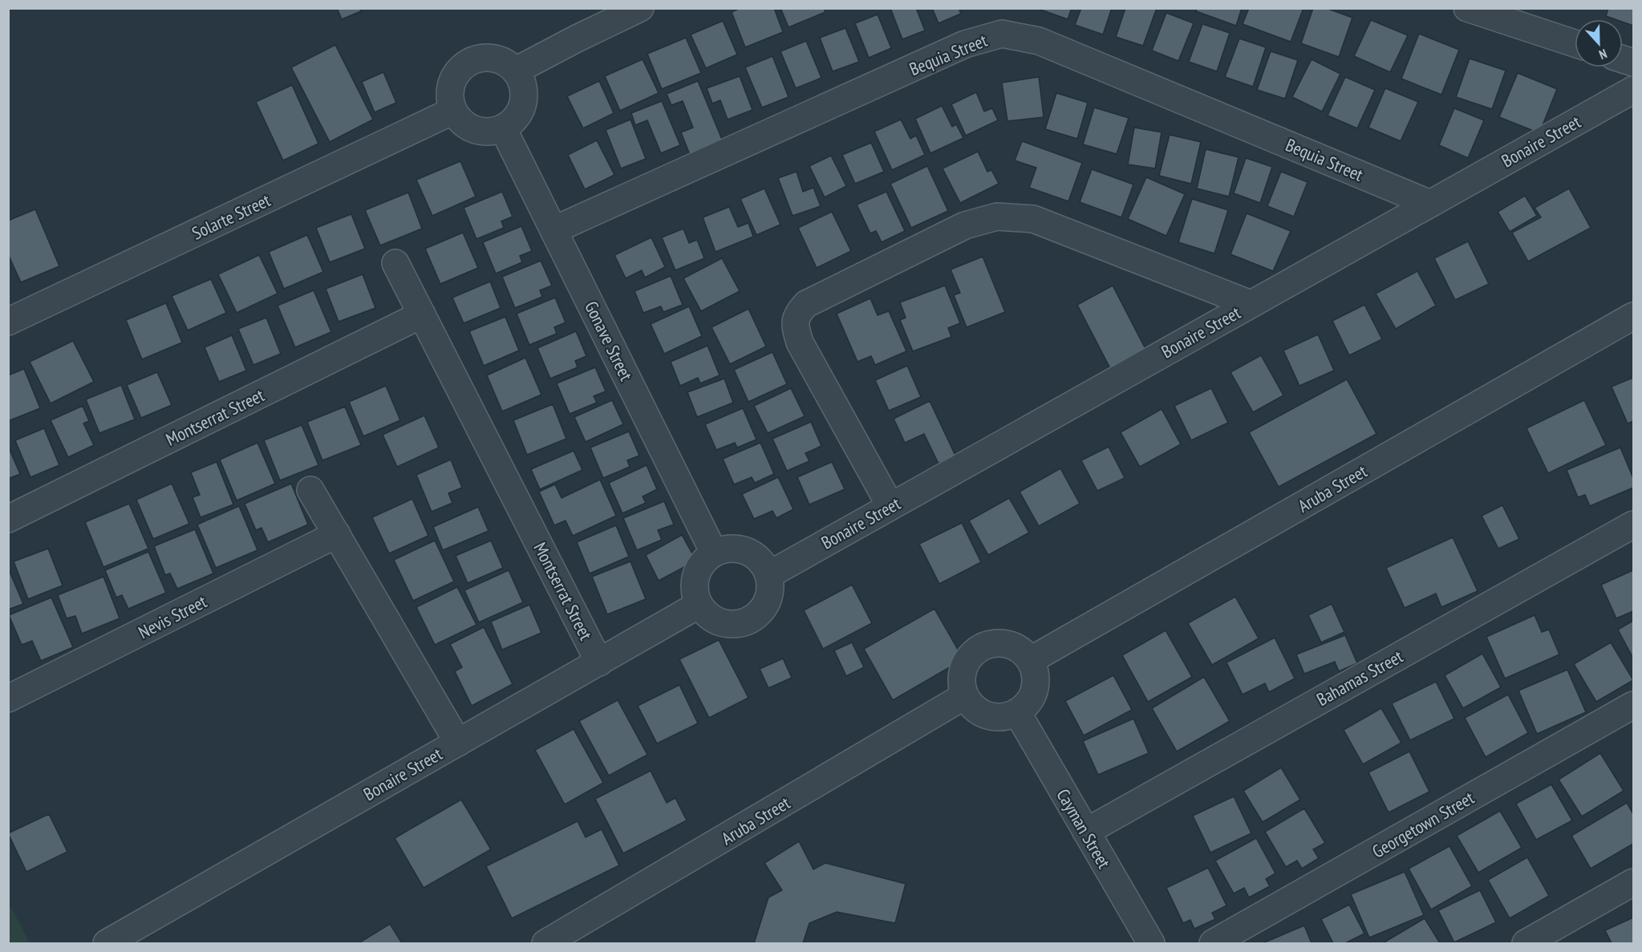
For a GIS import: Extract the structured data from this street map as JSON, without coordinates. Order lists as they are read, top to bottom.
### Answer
{
  "streets": {
    "street": [
      "Bequia Street",
      "Bonaire Street",
      "Solarte Street",
      "Gonave Street",
      "Montserrat Street",
      "Aruba Street",
      "Nevis Street",
      "Bahamas Street",
      "Georgetown Street",
      "Cayman Street"
    ]
  },
  "crossings": [
    ["Bequia Street", "Bonaire Street"],
    ["Bequia Street", "Gonave Street"],
    ["Bonaire Street", "Gonave Street"],
    ["Bonaire Street", "Montserrat Street"],
    ["Solarte Street", "Gonave Street"],
    ["Aruba Street", "Cayman Street"],
    ["Bahamas Street", "Cayman Street"]
  ],
  "north": "bottom"
}
